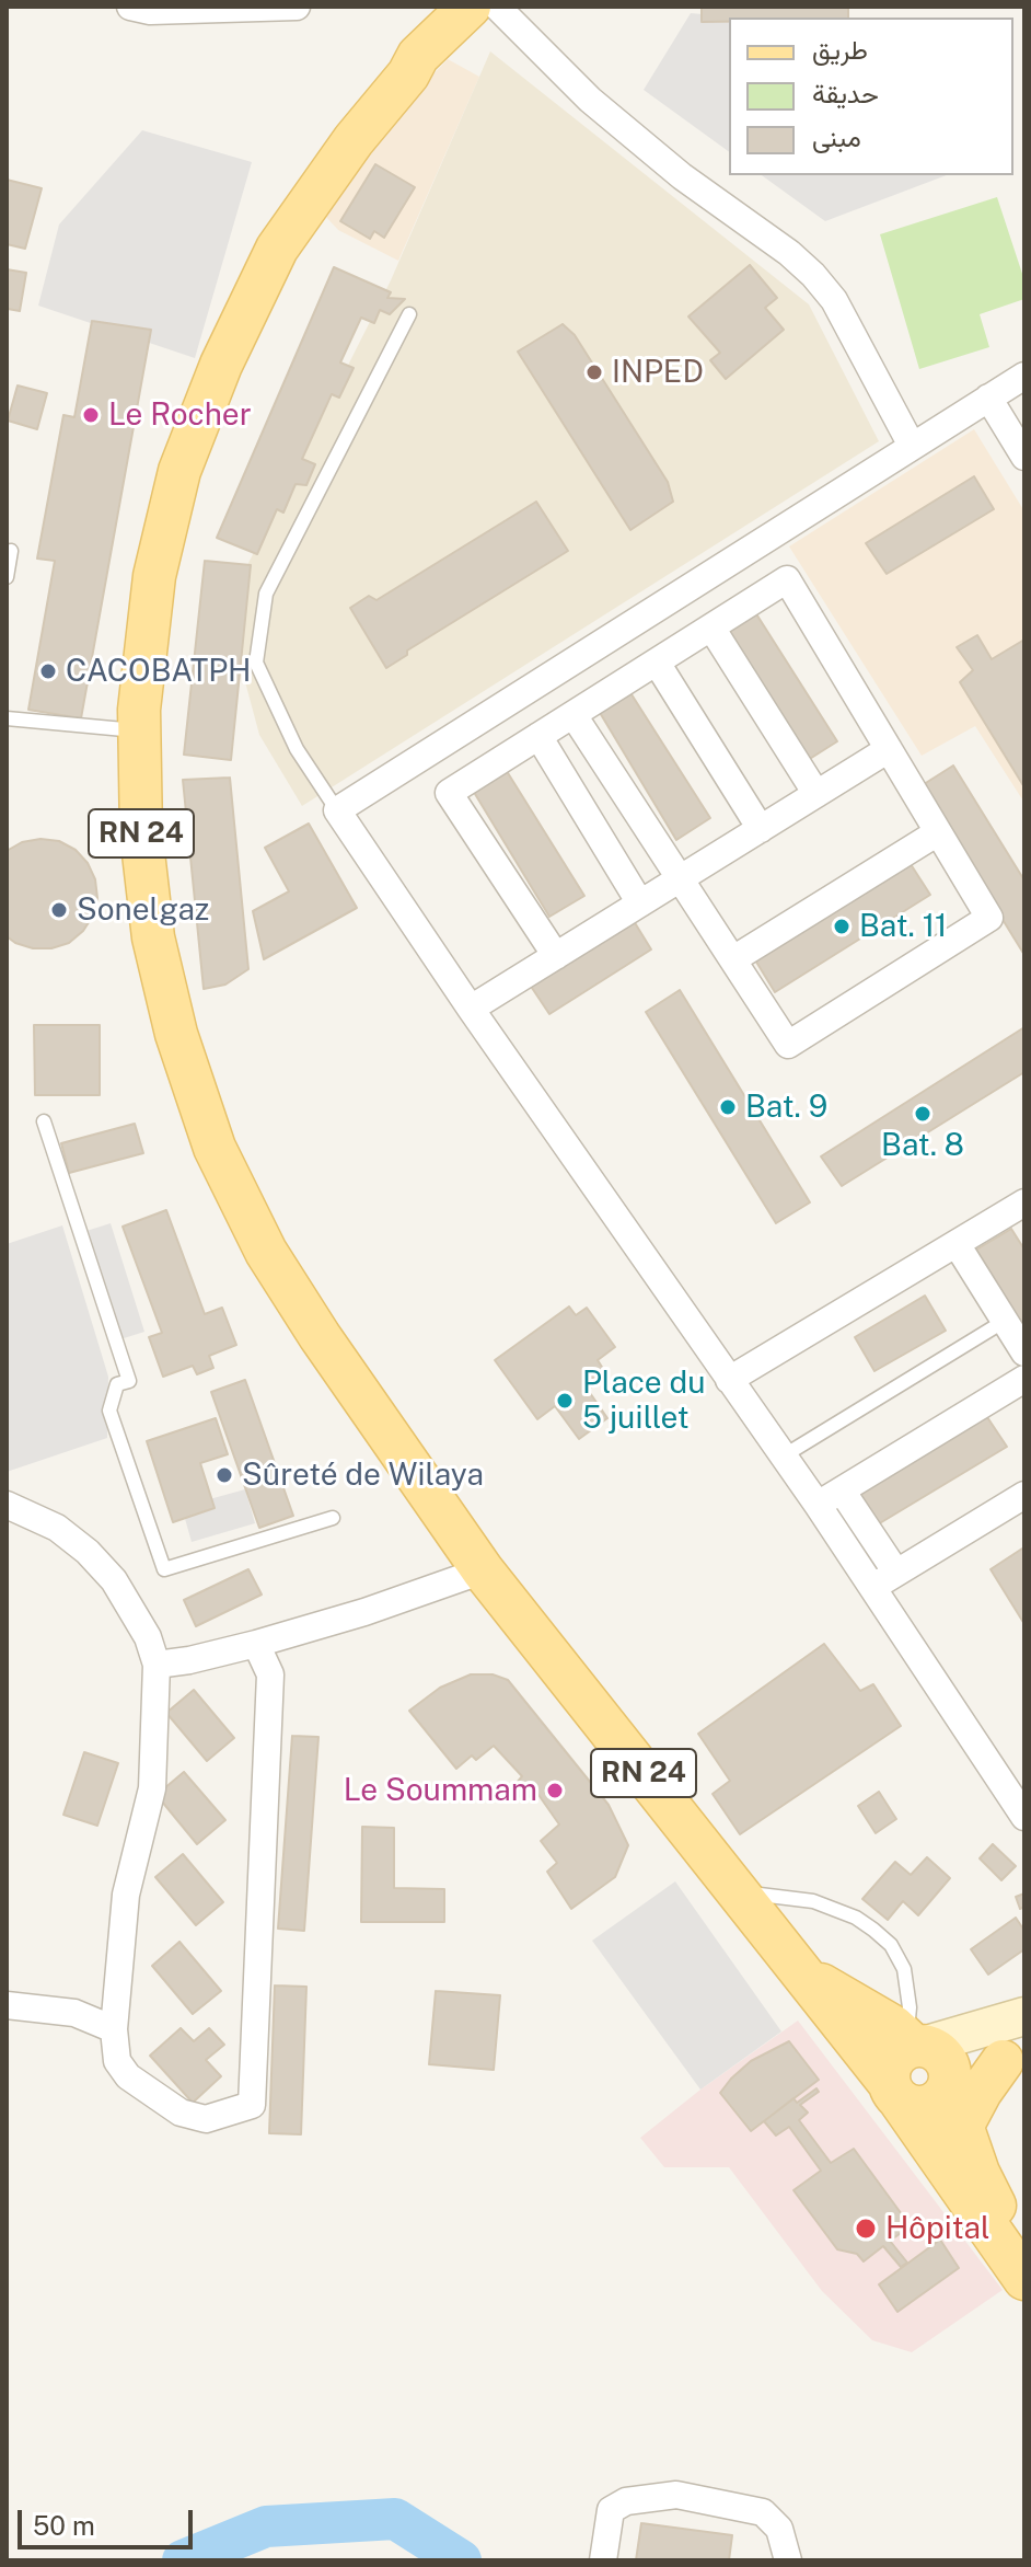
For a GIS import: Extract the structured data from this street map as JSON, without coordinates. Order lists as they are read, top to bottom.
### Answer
{
  "streets": {
    "main road": ["RN 24"]
  },
  "places": [
    "INPED",
    "Le Rocher",
    "CACOBATPH",
    "Sonelgaz",
    "Bat. 11",
    "Bat. 9",
    "Bat. 8",
    "Place du 5 juillet",
    "Sûreté de Wilaya",
    "Le Soummam",
    "Hôpital"
  ],
  "legend": ["طريق", "حديقة", "مبنى"],
  "scale_bar": "50 m"
}
